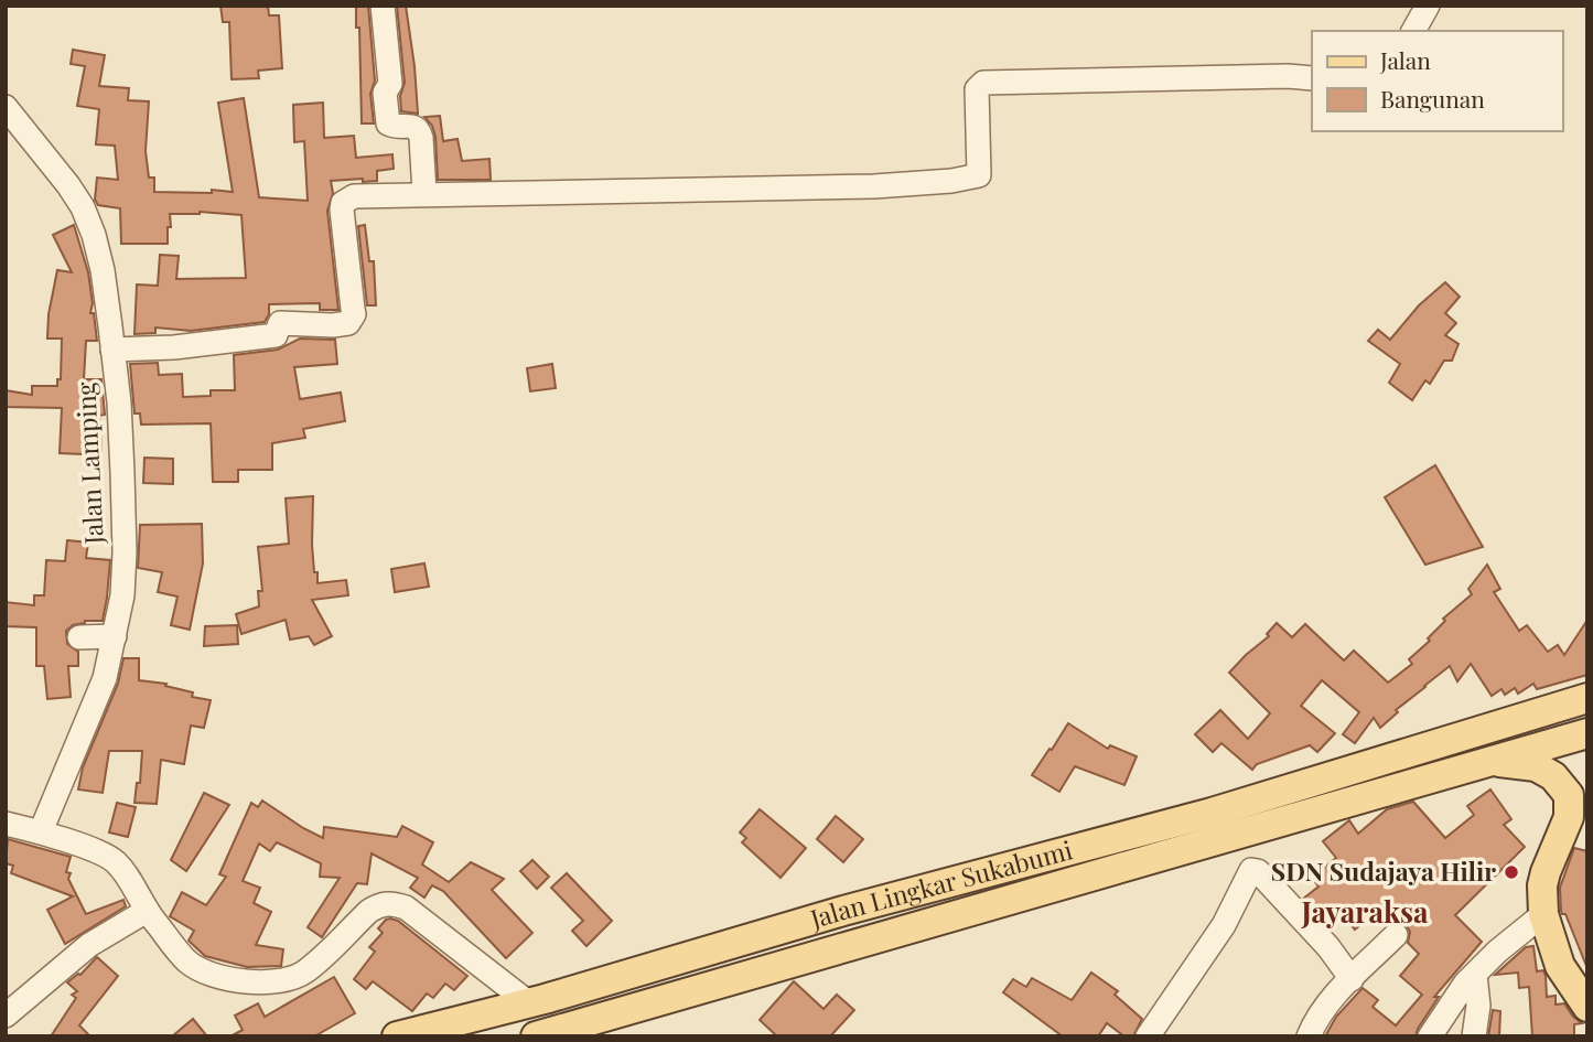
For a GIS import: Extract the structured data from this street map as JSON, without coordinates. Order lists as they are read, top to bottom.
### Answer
{
  "streets": {
    "main road": ["Jalan Lingkar Sukabumi"],
    "street": ["Jalan Lamping"]
  },
  "districts": ["Jayaraksa"],
  "places": ["SDN Sudajaya Hilir"],
  "legend": ["Jalan", "Bangunan"]
}
